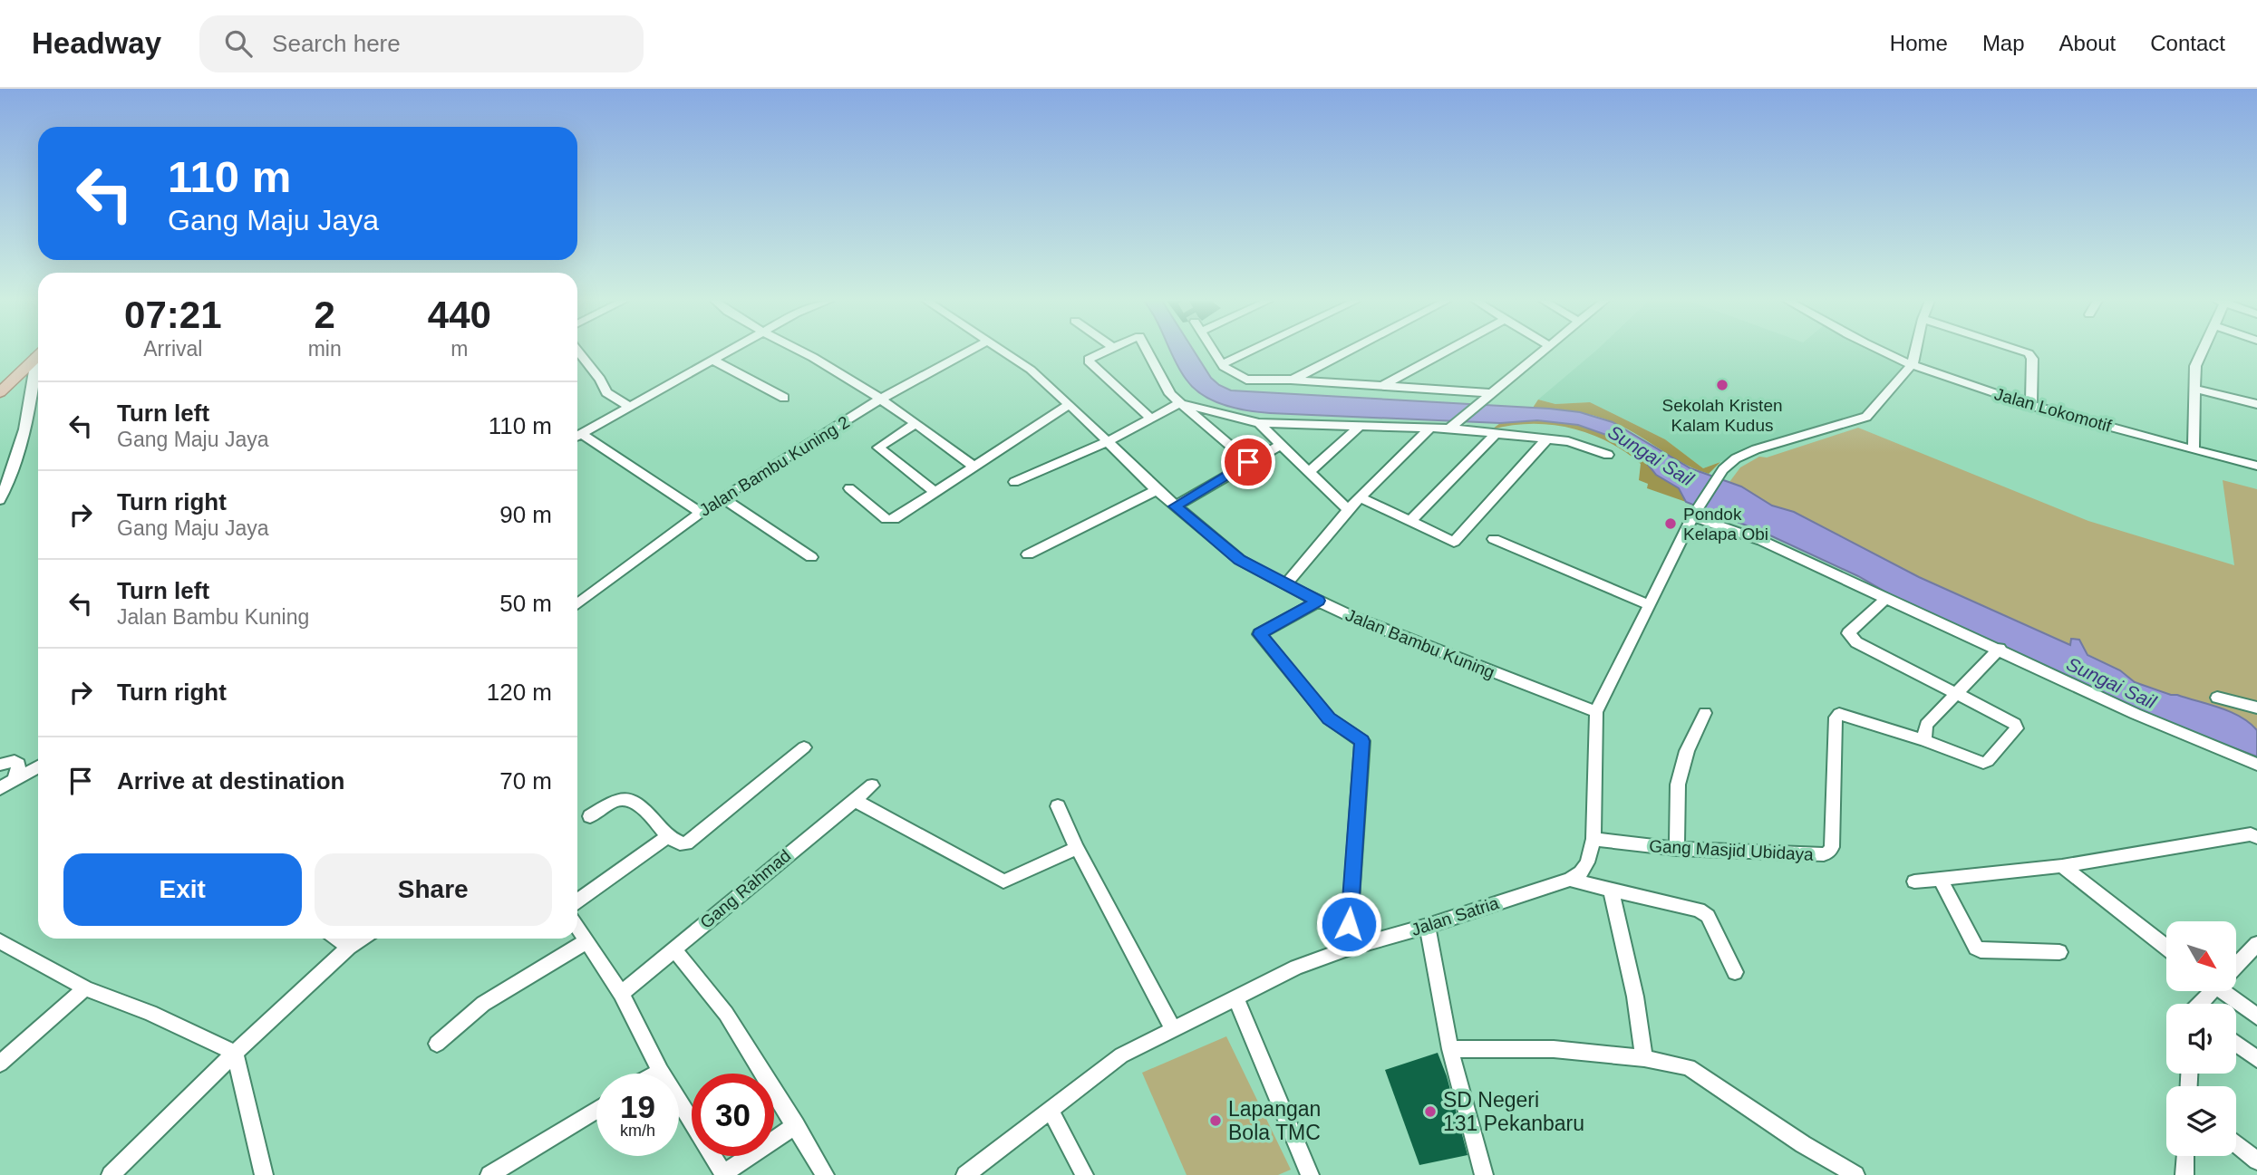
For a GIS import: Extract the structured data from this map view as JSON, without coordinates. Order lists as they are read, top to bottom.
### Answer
{
  "streets": {
    "street": [
      "Jalan Lokomotif",
      "Jalan Bambu Kuning 2",
      "Jalan Bambu Kuning",
      "Gang Masjid Ubidaya",
      "Gang Rahmad",
      "Jalan Satria"
    ]
  },
  "water": ["Sungai Sail"],
  "places": [
    "Sekolah Kristen Kalam Kudus",
    "Pondok Kelapa Obi",
    "SD Negeri 131 Pekanbaru",
    "Lapangan Bola TMC"
  ],
  "north": "bottom right",
  "page": {
    "header": "Headway",
    "search": "Search here",
    "nav": [
      "Home",
      "Map",
      "About",
      "Contact"
    ],
    "turn": ["110 m", "Gang Maju Jaya"],
    "eta": [
      "07:21",
      "Arrival",
      "2",
      "min",
      "440",
      "m"
    ],
    "list": [
      {
        "name": "Turn left",
        "note": "Gang Maju Jaya",
        "value": "110 m"
      },
      {
        "name": "Turn right",
        "note": "Gang Maju Jaya",
        "value": "90 m"
      },
      {
        "name": "Turn left",
        "note": "Jalan Bambu Kuning",
        "value": "50 m"
      },
      {
        "name": "Turn right",
        "value": "120 m"
      },
      {
        "name": "Arrive at destination",
        "value": "70 m"
      }
    ],
    "buttons": ["Exit", "Share"],
    "speed": "19 km/h",
    "limit": "30"
  }
}
